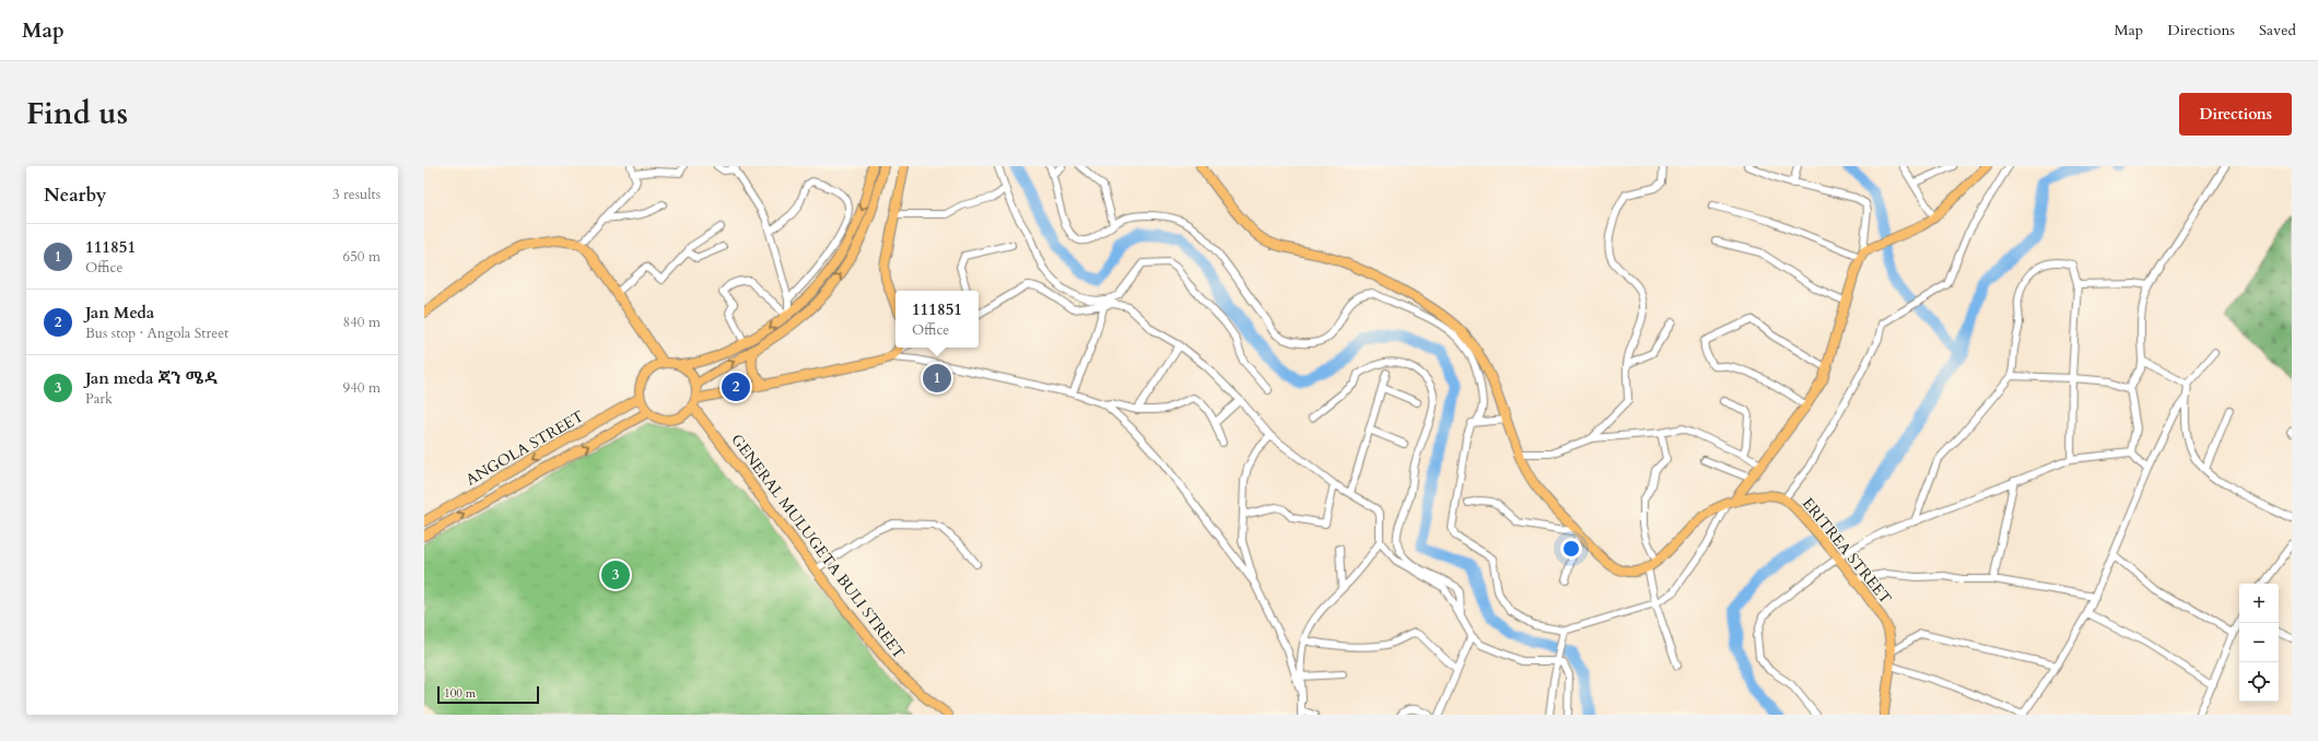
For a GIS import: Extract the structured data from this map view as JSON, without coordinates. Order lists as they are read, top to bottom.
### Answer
{
  "streets": {
    "main road": ["ANGOLA STREET", "GENERAL MULUGETA BULI STREET", "ERITREA STREET"]
  },
  "crossings": [
    ["ANGOLA STREET", "GENERAL MULUGETA BULI STREET"]
  ],
  "scale_bar": "100 m",
  "page": {
    "header": "Map",
    "nav": ["Map", "Directions", "Saved"],
    "title": "Find us",
    "buttons": "Directions",
    "heading": ["Nearby", "3 results"],
    "list": [
      {
        "mark": "1",
        "name": "111851",
        "note": "Office",
        "value": "650 m"
      },
      {
        "mark": "2",
        "name": "Jan Meda",
        "note": "Bus stop · Angola Street",
        "value": "840 m"
      },
      {
        "mark": "3",
        "name": "Jan meda ጃን ሜዳ",
        "note": "Park",
        "value": "940 m"
      }
    ],
    "popup": ["111851", "Office"],
    "pins": ["1", "2", "3"],
    "map_buttons": ["+", "−"],
    "scale": "100 m"
  }
}
